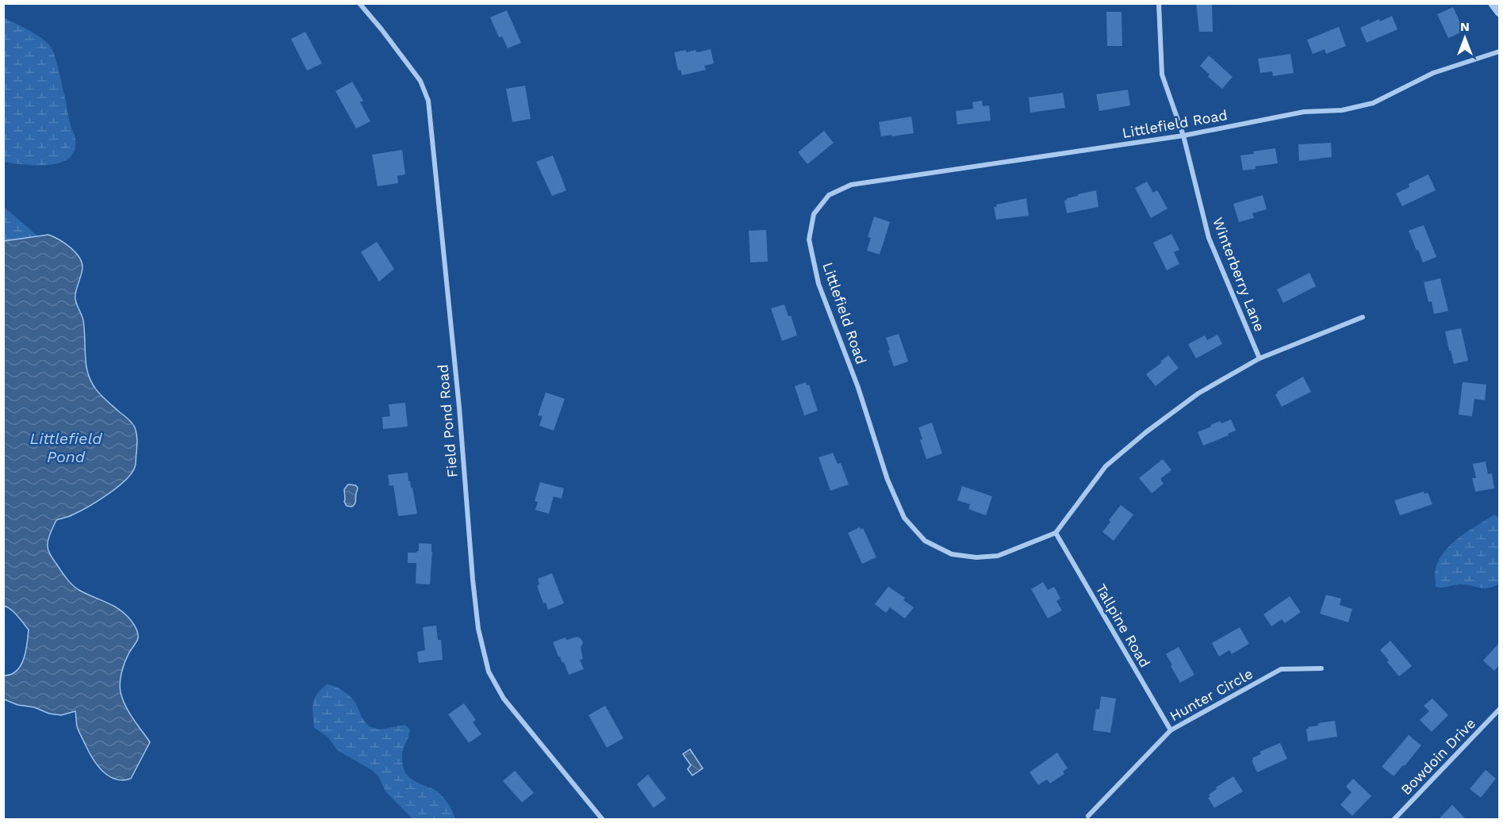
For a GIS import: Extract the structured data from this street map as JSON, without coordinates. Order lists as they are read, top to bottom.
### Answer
{
  "streets": {
    "street": [
      "Littlefield Road",
      "Winterberry Lane",
      "Field Pond Road",
      "Tallpine Road",
      "Hunter Circle",
      "Bowdoin Drive"
    ]
  },
  "crossings": [
    ["Littlefield Road", "Winterberry Lane"],
    ["Littlefield Road", "Tallpine Road"],
    ["Tallpine Road", "Hunter Circle"]
  ],
  "water": ["Littlefield Pond"],
  "north": "top"
}
